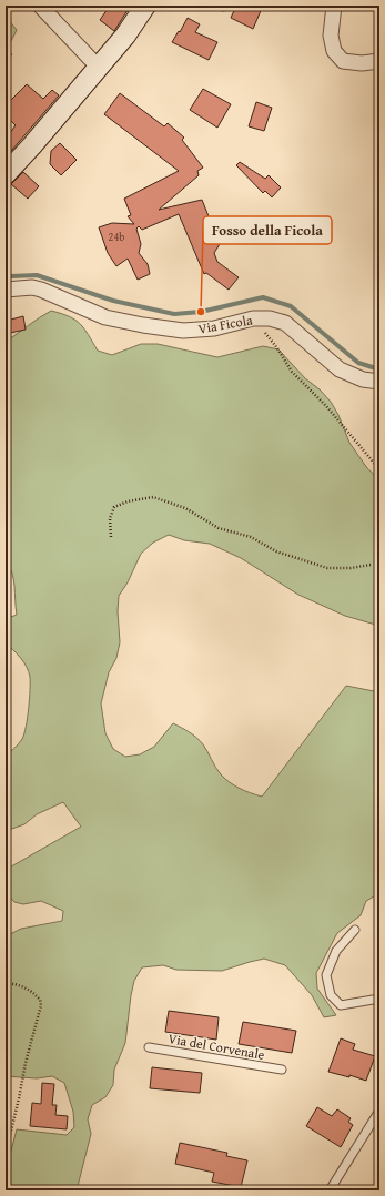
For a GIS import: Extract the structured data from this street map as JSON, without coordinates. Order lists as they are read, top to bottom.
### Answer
{
  "streets": {
    "street": ["Via Ficola"],
    "lane": ["Via del Corvenale"]
  },
  "places": ["Fosso della Ficola"],
  "house_numbers": ["24b"]
}
